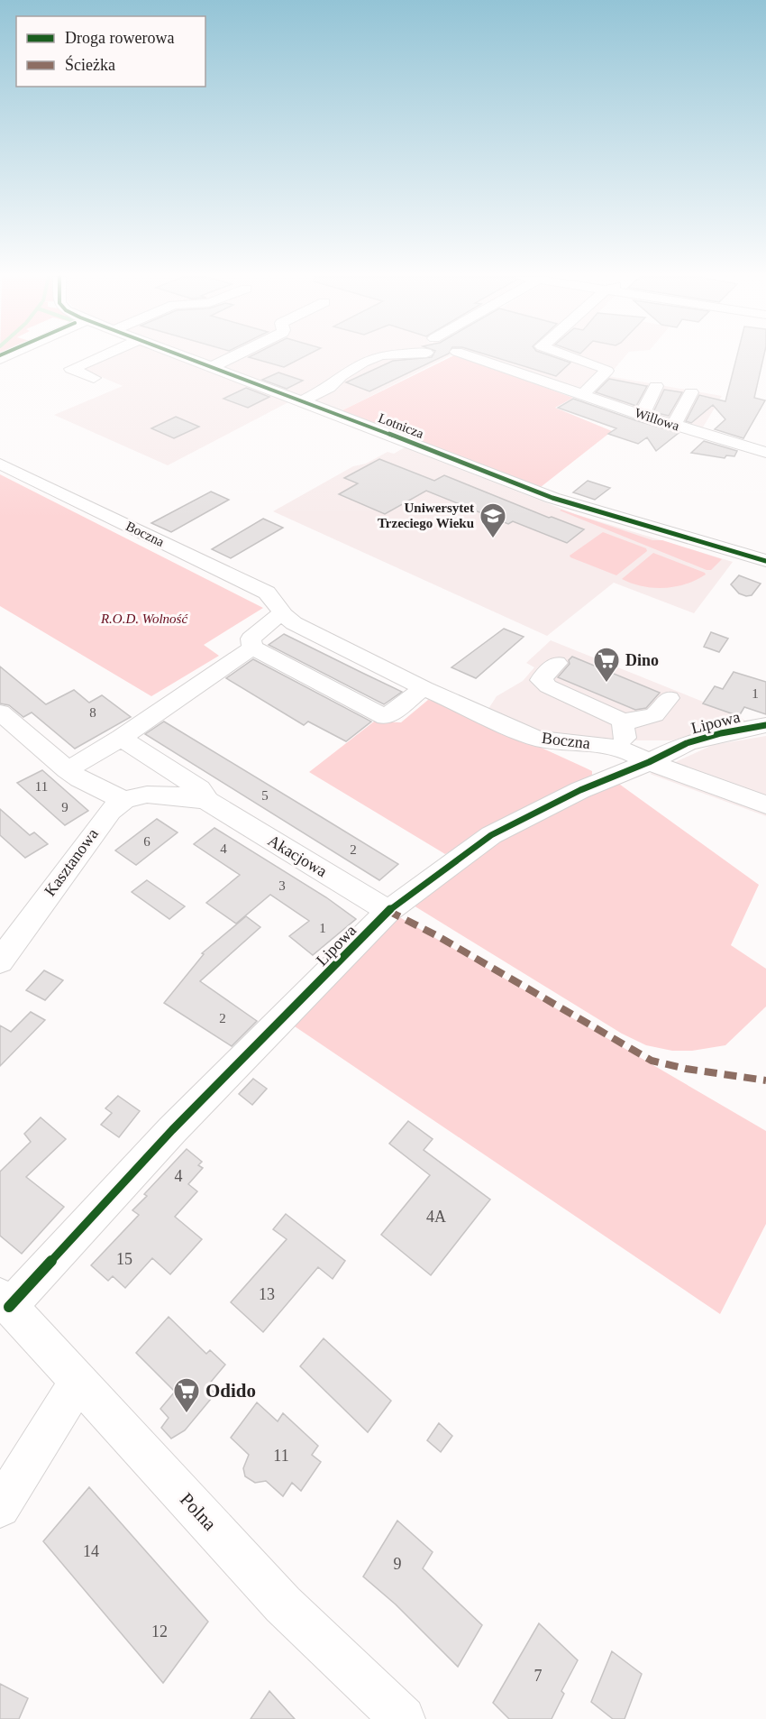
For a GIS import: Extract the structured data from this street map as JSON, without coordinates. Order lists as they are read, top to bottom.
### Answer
{
  "streets": {
    "street": [
      "Willowa",
      "Lotnicza",
      "Boczna",
      "Lipowa",
      "Akacjowa",
      "Kasztanowa",
      "Polna"
    ]
  },
  "crossings": [
    ["Boczna", "Lipowa"],
    ["Lipowa", "Akacjowa"],
    ["Lipowa", "Polna"],
    ["Akacjowa", "Kasztanowa"]
  ],
  "parks": ["R.O.D. Wolność"],
  "places": {
    "school or university": ["Uniwersytet Trzeciego Wieku"],
    "supermarket": ["Dino", "Odido"]
  },
  "house_numbers": [
    "1",
    "8",
    "11",
    "5",
    "9",
    "6",
    "4",
    "2",
    "3",
    "1",
    "2",
    "4",
    "4A",
    "15",
    "13",
    "11",
    "14",
    "9",
    "12",
    "7"
  ],
  "legend": ["Droga rowerowa", "Ścieżka"]
}
